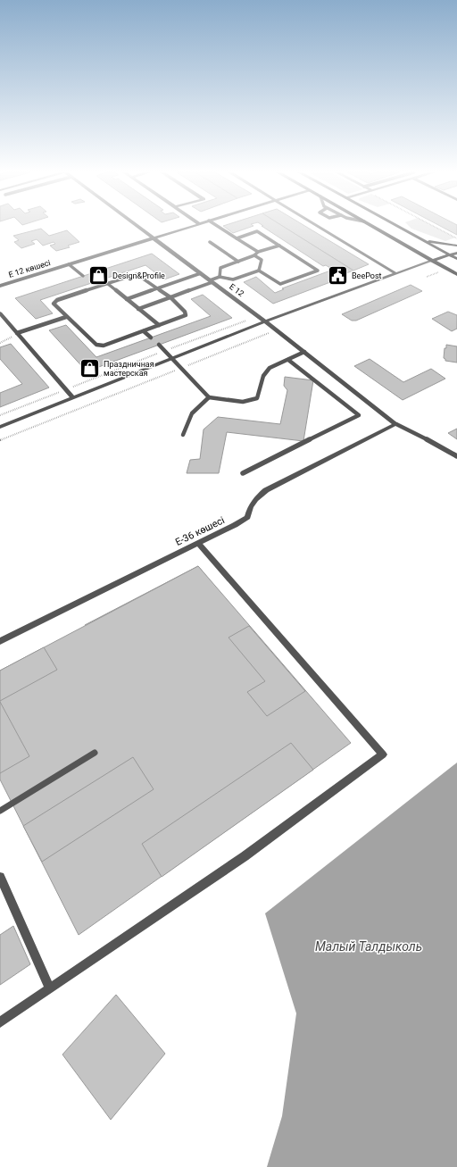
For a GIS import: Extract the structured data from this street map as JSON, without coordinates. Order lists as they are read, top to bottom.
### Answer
{
  "streets": {
    "street": ["Е 12 көшесі", "E 12", "Е-36 көшесі"]
  },
  "crossings": [
    ["Е 12 көшесі", "E 12"],
    ["E 12", "Е-36 көшесі"]
  ],
  "water": ["Малый Талдыколь"],
  "places": {
    "shop": ["Design&Profile", "Праздничная мастерская"],
    "public building": ["BeePost"]
  }
}
